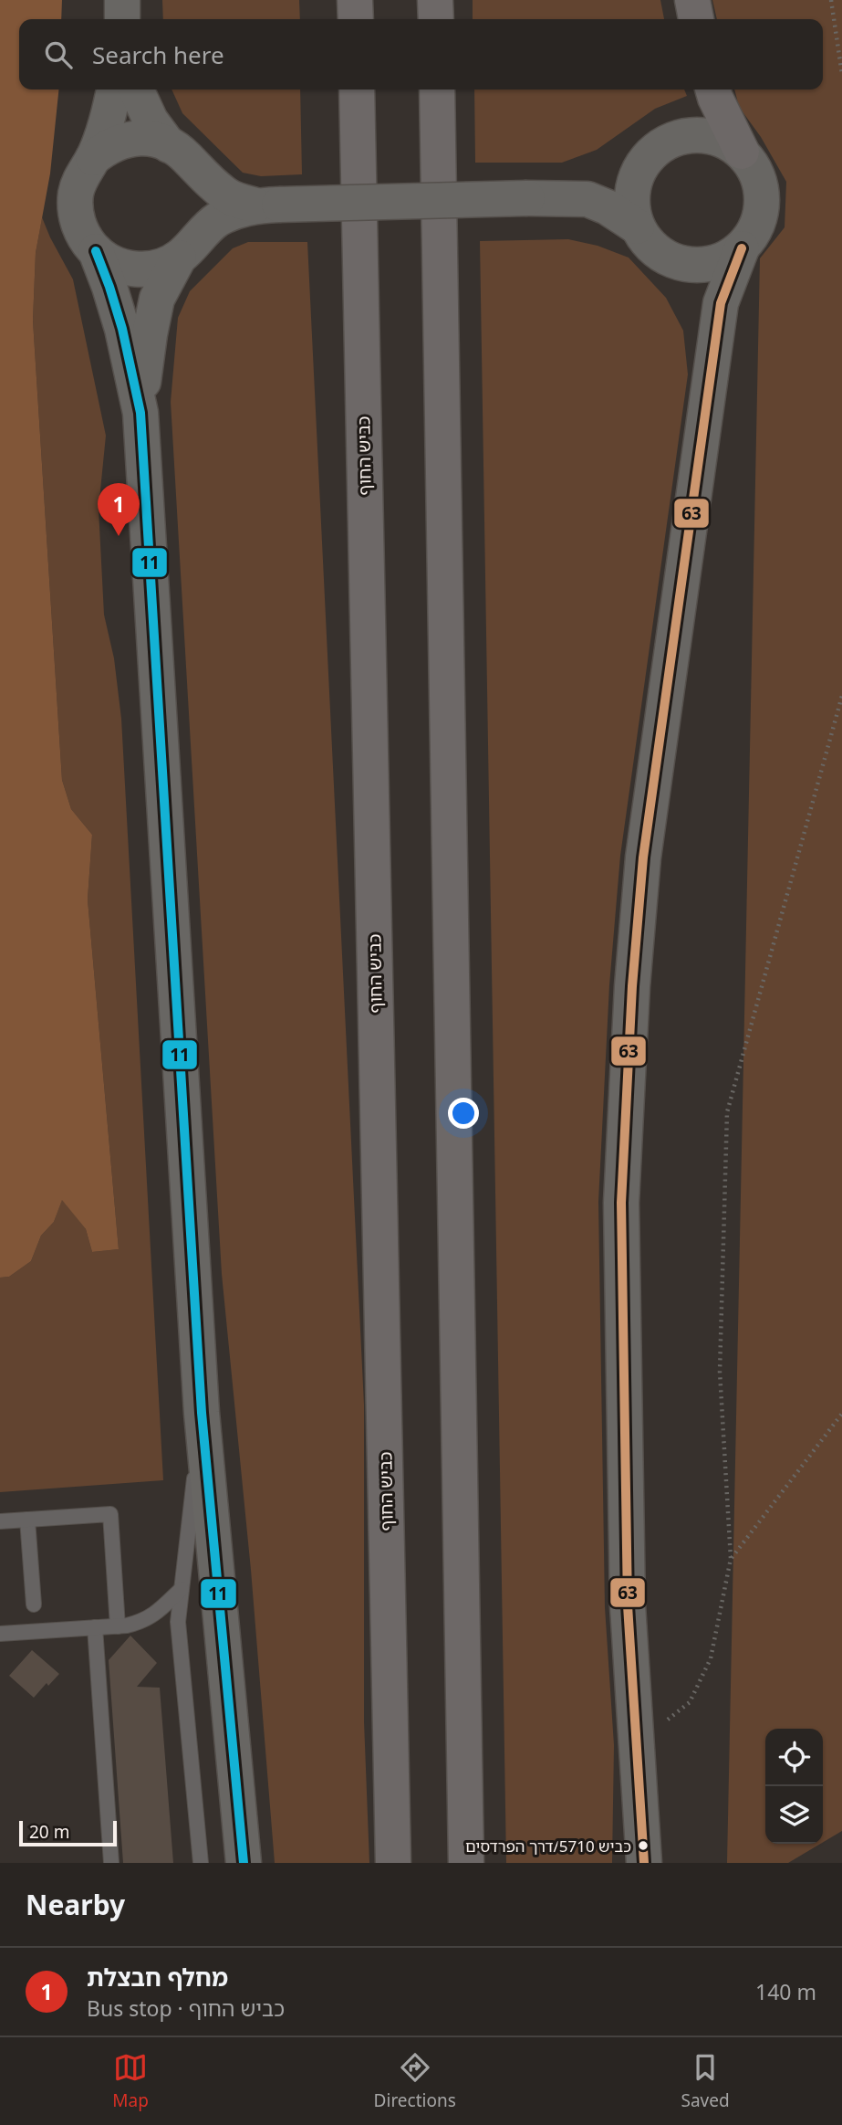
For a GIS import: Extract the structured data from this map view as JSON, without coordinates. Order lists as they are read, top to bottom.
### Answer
{
  "streets": {
    "highway": ["כביש החוף"]
  },
  "places": ["כביש 5710/דרך הפרדסים"],
  "lines": ["transit line 63", "transit line 11"],
  "scale_bar": "20 m",
  "page": {
    "search": "Search here",
    "pins": "1",
    "scale": "20 m",
    "heading": "Nearby",
    "list": [
      {
        "mark": "1",
        "name": "מחלף חבצלת",
        "note": "Bus stop · כביש החוף",
        "value": "140 m"
      }
    ],
    "nav": ["Map", "Directions", "Saved"]
  }
}
